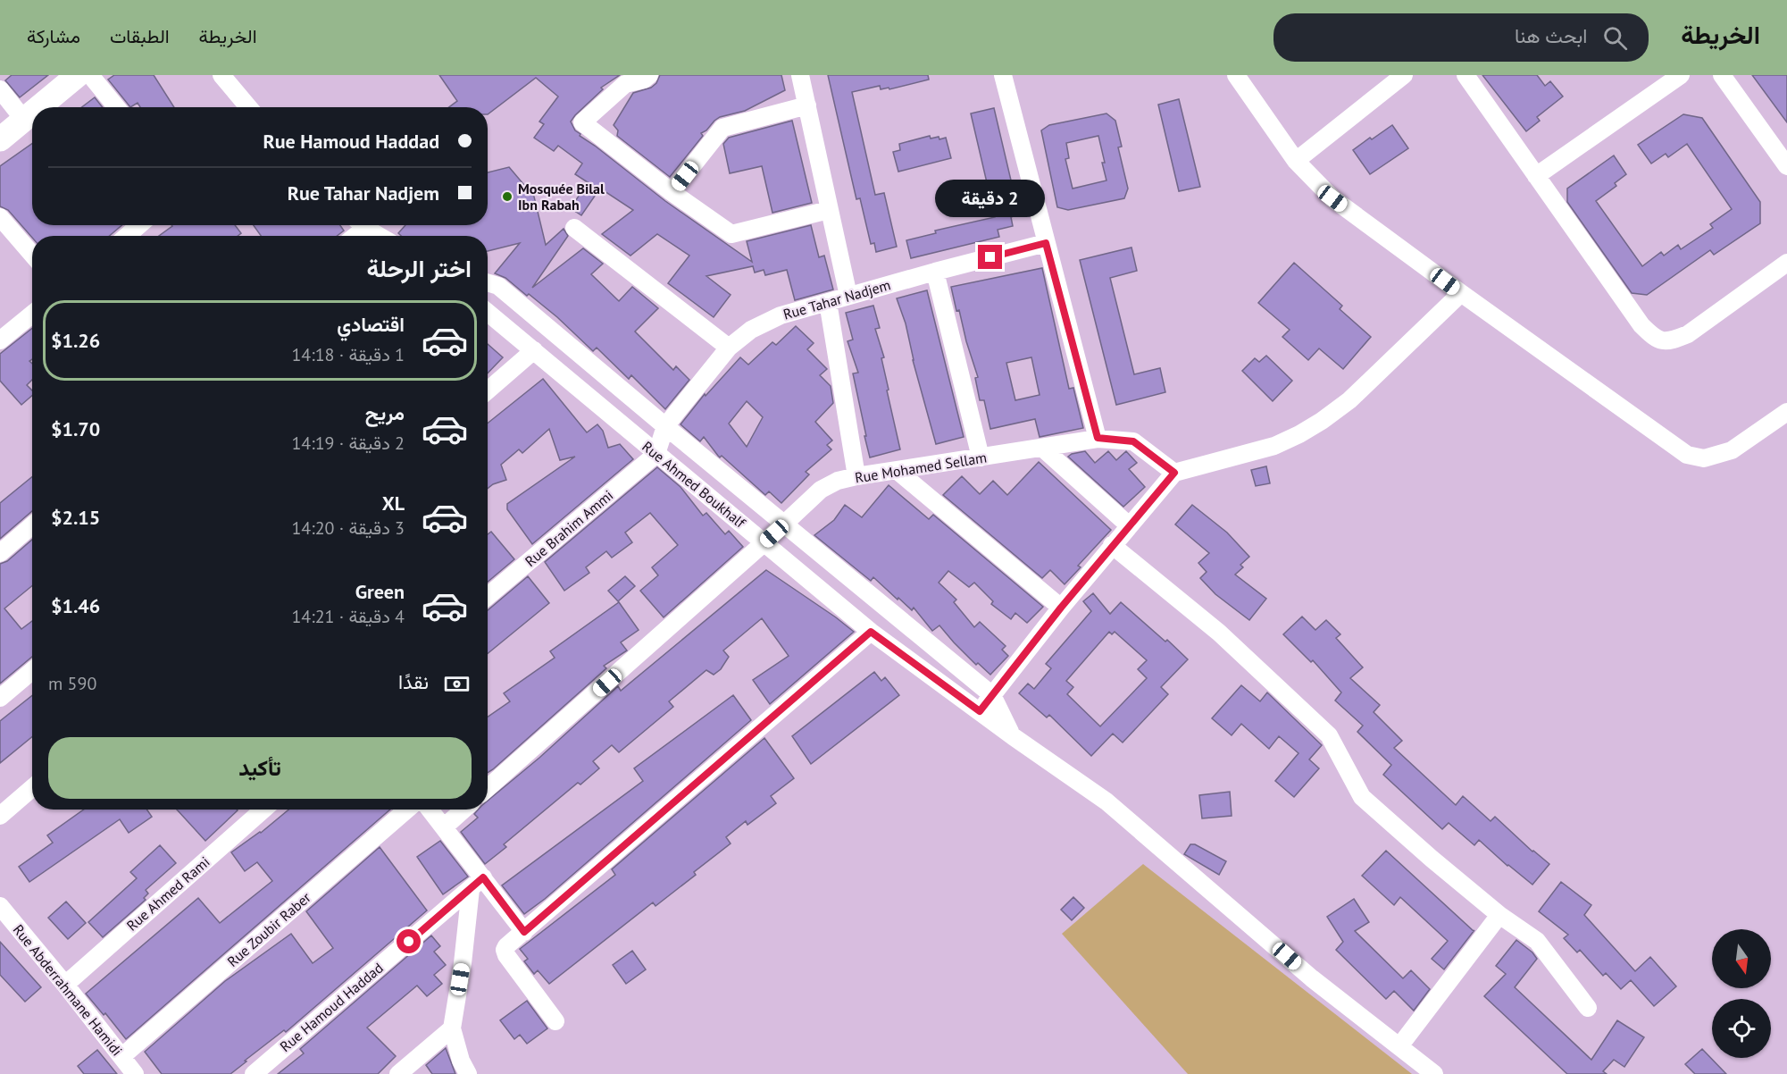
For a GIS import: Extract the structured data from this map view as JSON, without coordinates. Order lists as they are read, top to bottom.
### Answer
{
  "streets": {
    "street": [
      "Rue Tahar Nadjem",
      "Rue Mohamed Sellam",
      "Rue Ahmed Boukhalf",
      "Rue Brahim Ammi",
      "Rue Ahmed Rami",
      "Rue Zoubir Raber",
      "Rue Abderrahmane Hamidi",
      "Rue Hamoud Haddad"
    ]
  },
  "crossings": [
    ["Rue Tahar Nadjem", "Rue Ahmed Boukhalf"],
    ["Rue Tahar Nadjem", "Rue Brahim Ammi"],
    ["Rue Mohamed Sellam", "Rue Ahmed Boukhalf"],
    ["Rue Ahmed Boukhalf", "Rue Brahim Ammi"],
    ["Rue Ahmed Rami", "Rue Abderrahmane Hamidi"],
    ["Rue Zoubir Raber", "Rue Abderrahmane Hamidi"]
  ],
  "places": ["Mosquée Bilal Ibn Rabah"],
  "north": "bottom",
  "page": {
    "header": "الخريطة",
    "search": "ابحث هنا",
    "nav": ["الخريطة", "الطبقات", "مشاركة"],
    "banner": ["Rue Hamoud Haddad", "Rue Tahar Nadjem"],
    "bubble": "2 دقيقة",
    "heading": "اختر الرحلة",
    "list": [
      {
        "name": "اقتصادي",
        "note": "1 دقيقة · 14:18",
        "value": "$1.26"
      },
      {
        "name": "مريح",
        "note": "2 دقيقة · 14:19",
        "value": "$1.70"
      },
      {
        "name": "XL",
        "note": "3 دقيقة · 14:20",
        "value": "$2.15"
      },
      {
        "name": "Green",
        "note": "4 دقيقة · 14:21",
        "value": "$1.46"
      }
    ],
    "pay": ["نقدًا", "590 m"],
    "buttons": "تأكيد"
  }
}
